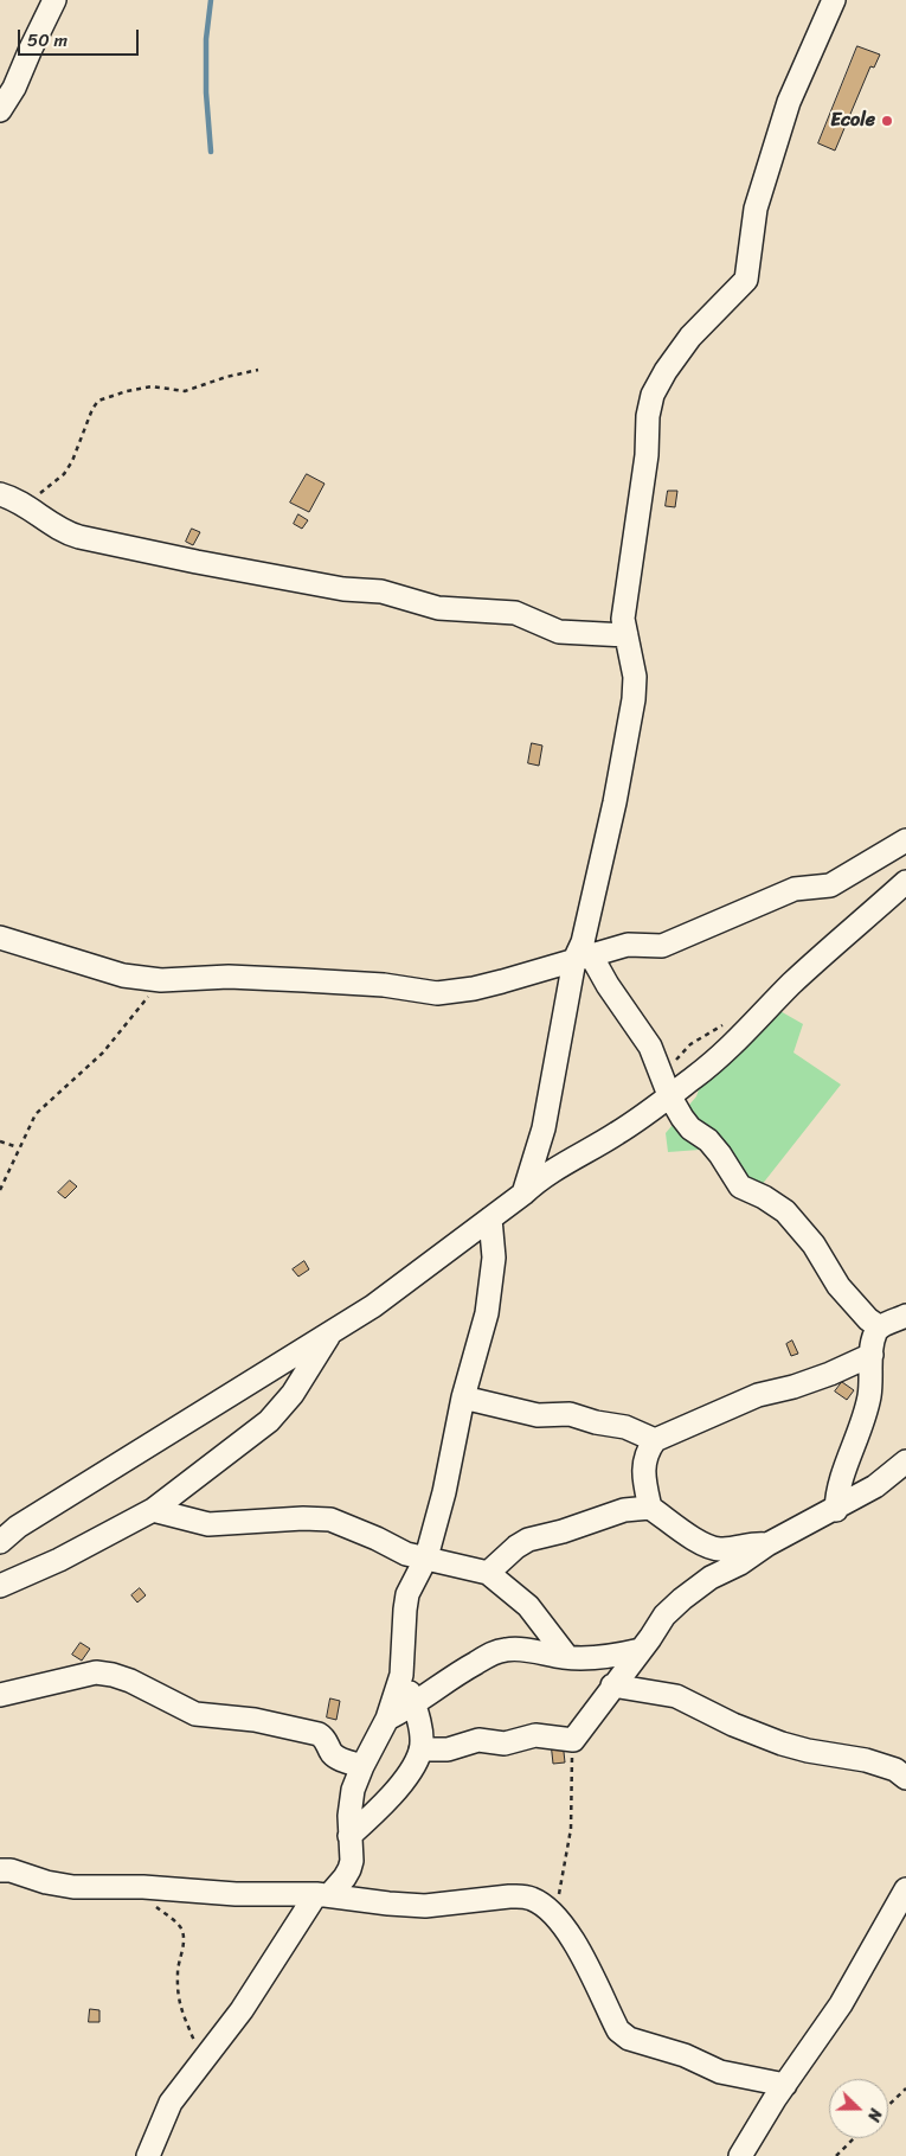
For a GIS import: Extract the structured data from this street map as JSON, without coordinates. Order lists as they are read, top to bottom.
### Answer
{
  "places": ["Ecole"],
  "scale_bar": "50 m",
  "north": "right"
}
